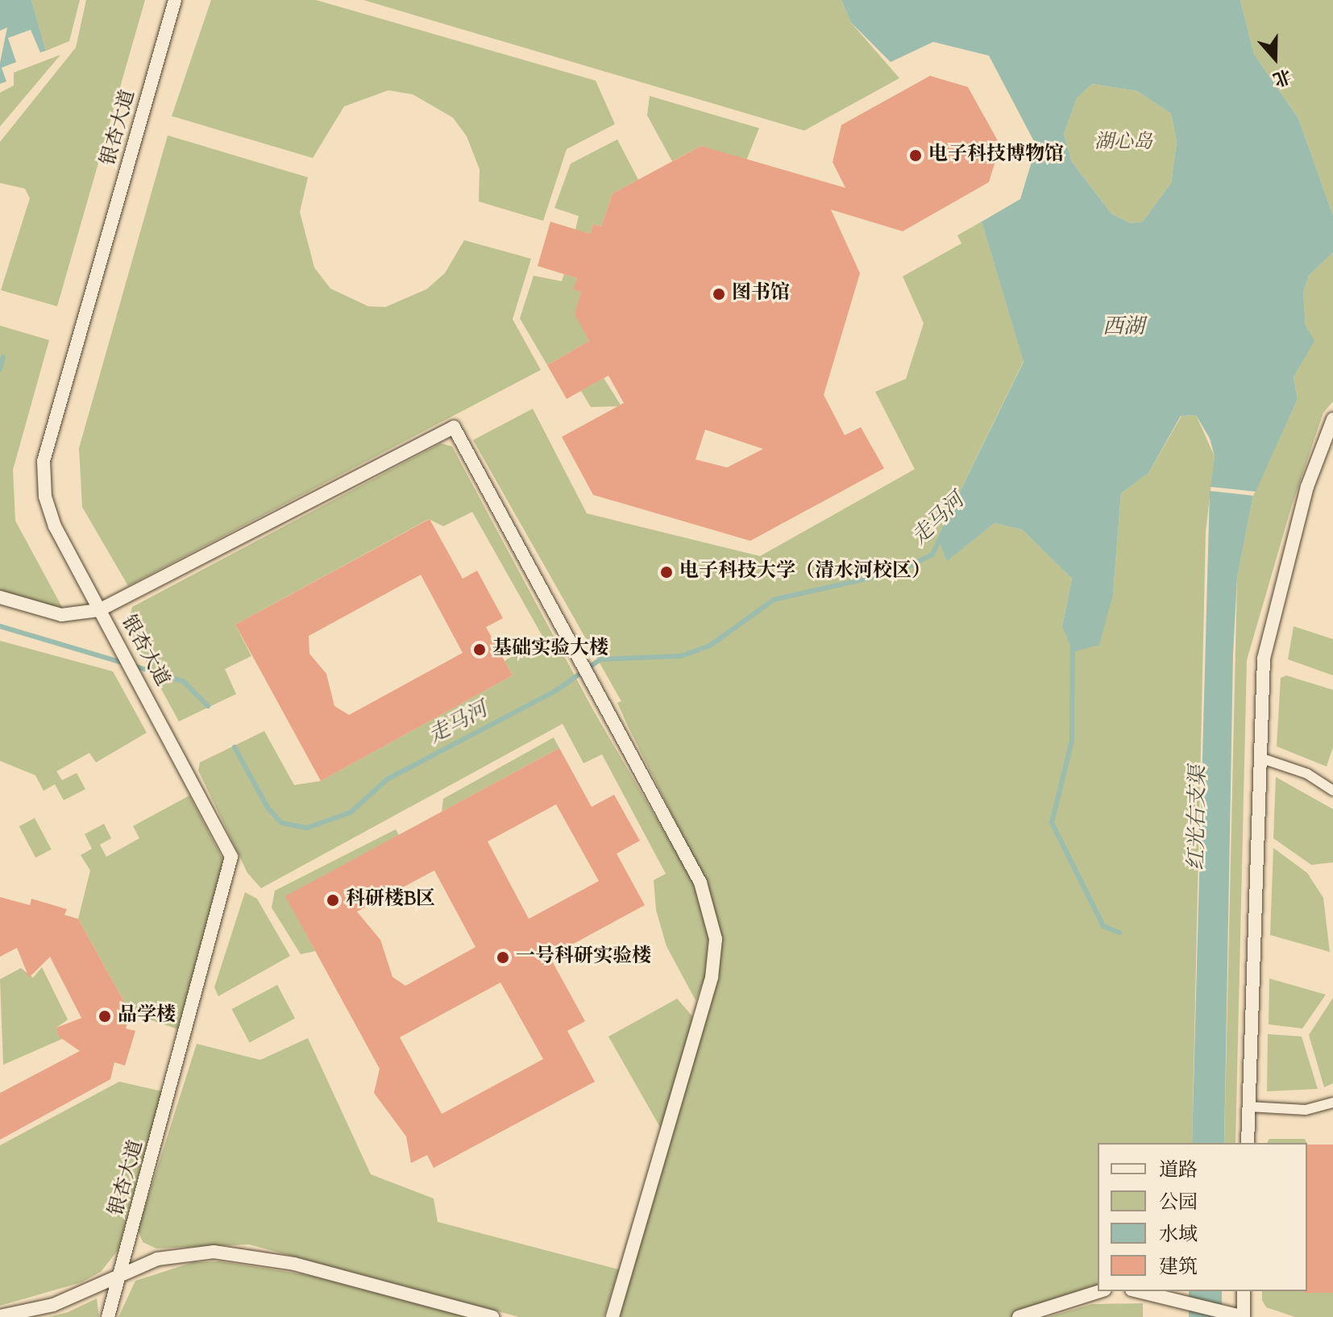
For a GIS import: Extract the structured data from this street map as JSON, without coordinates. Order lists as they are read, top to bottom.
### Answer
{
  "streets": {
    "street": ["银杏大道"]
  },
  "water": ["西湖", "走马河", "红光右支渠"],
  "parks": ["湖心岛"],
  "places": [
    "电子科技博物馆",
    "图书馆",
    "电子科技大学（清水河校区）",
    "基础实验大楼",
    "科研楼B区",
    "一号科研实验楼",
    "品学楼"
  ],
  "legend": [
    "道路",
    "公园",
    "水域",
    "建筑"
  ],
  "north": "bottom"
}
